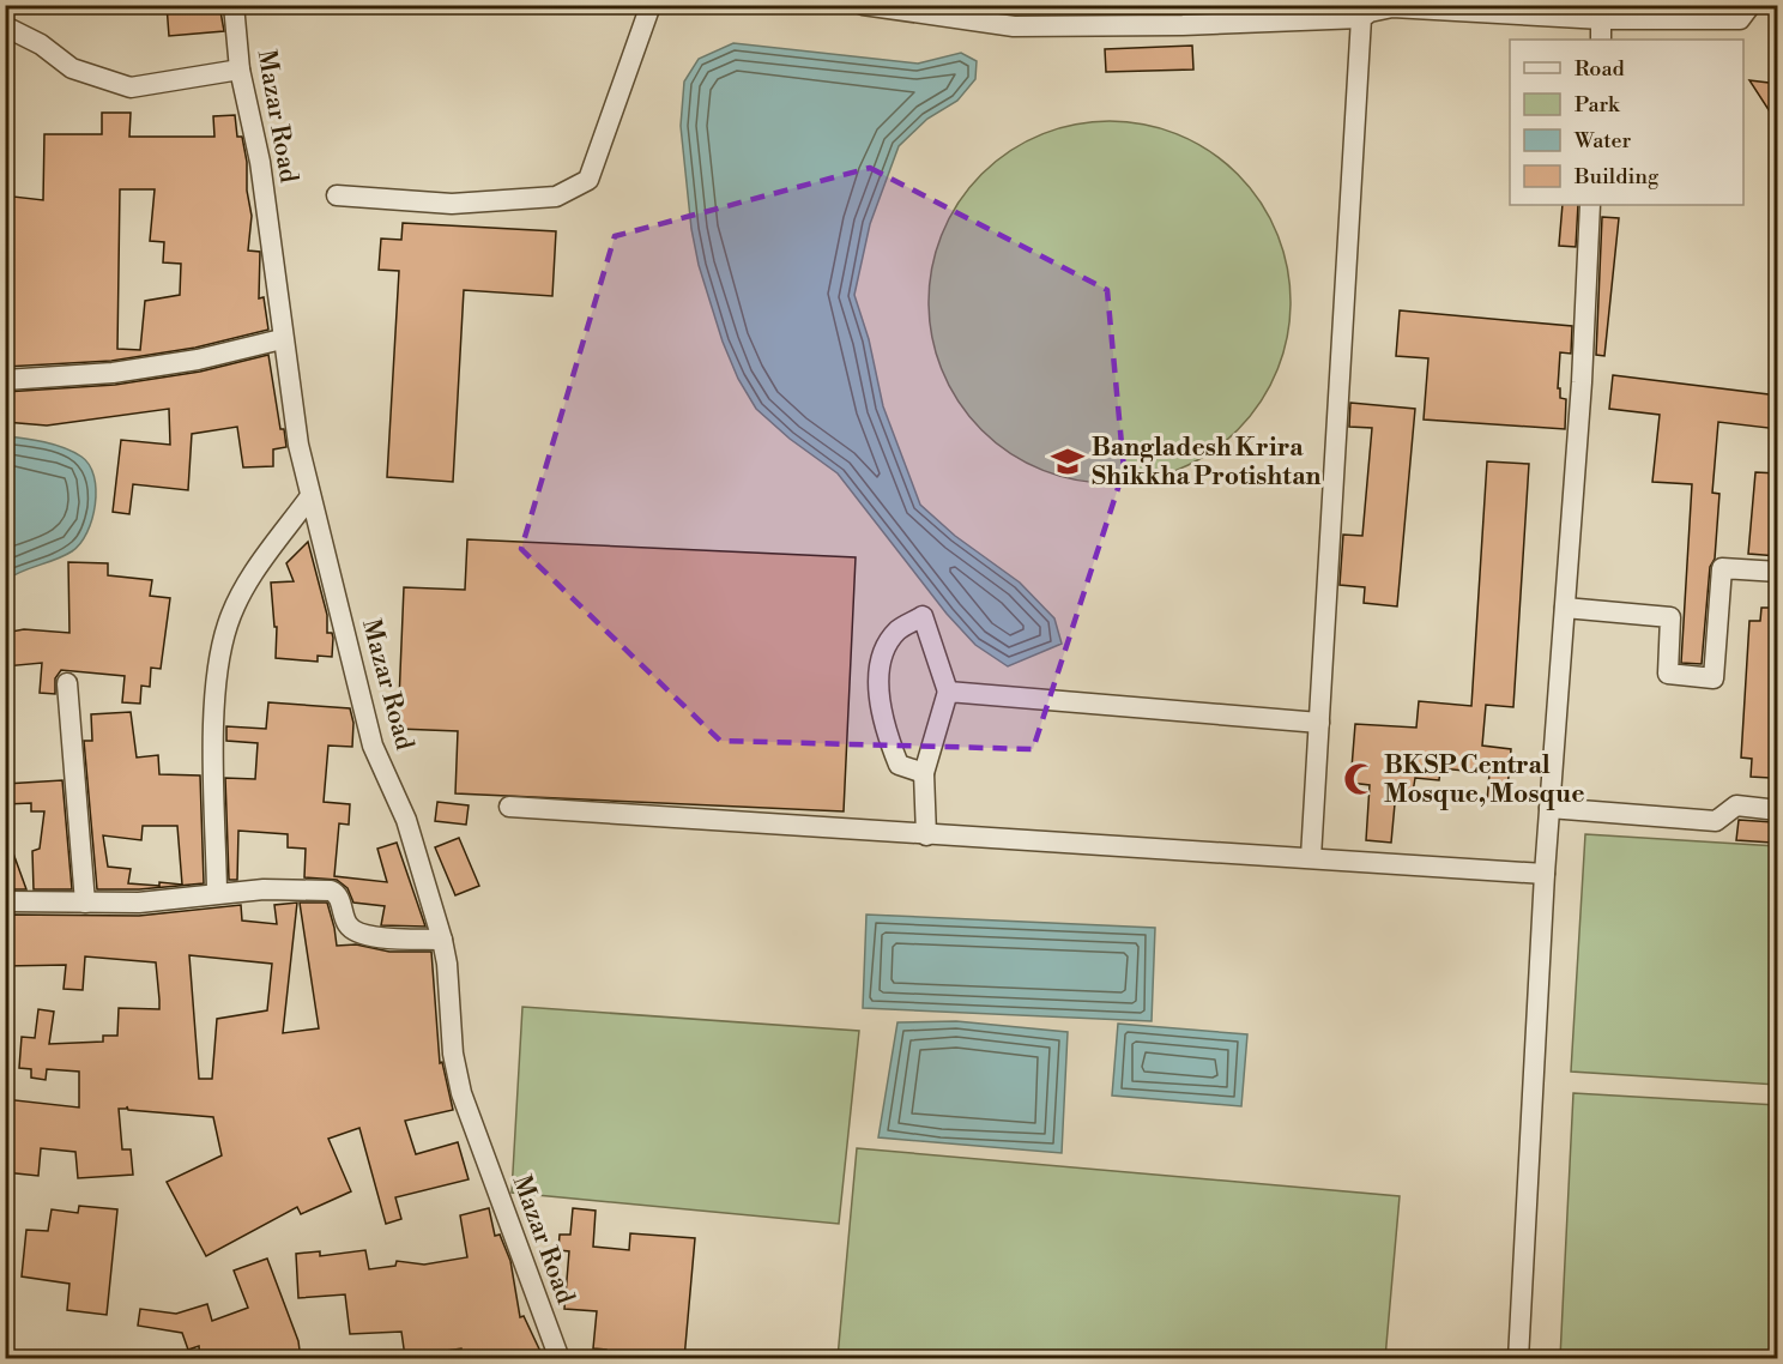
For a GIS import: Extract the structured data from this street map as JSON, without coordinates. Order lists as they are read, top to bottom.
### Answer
{
  "streets": {
    "street": ["Mazar Road"]
  },
  "places": {
    "school or university": ["Bangladesh Krira Shikkha Protishtan"],
    "mosque": ["BKSP Central Mosque, Mosque"]
  },
  "legend": [
    "Road",
    "Park",
    "Water",
    "Building"
  ]
}
